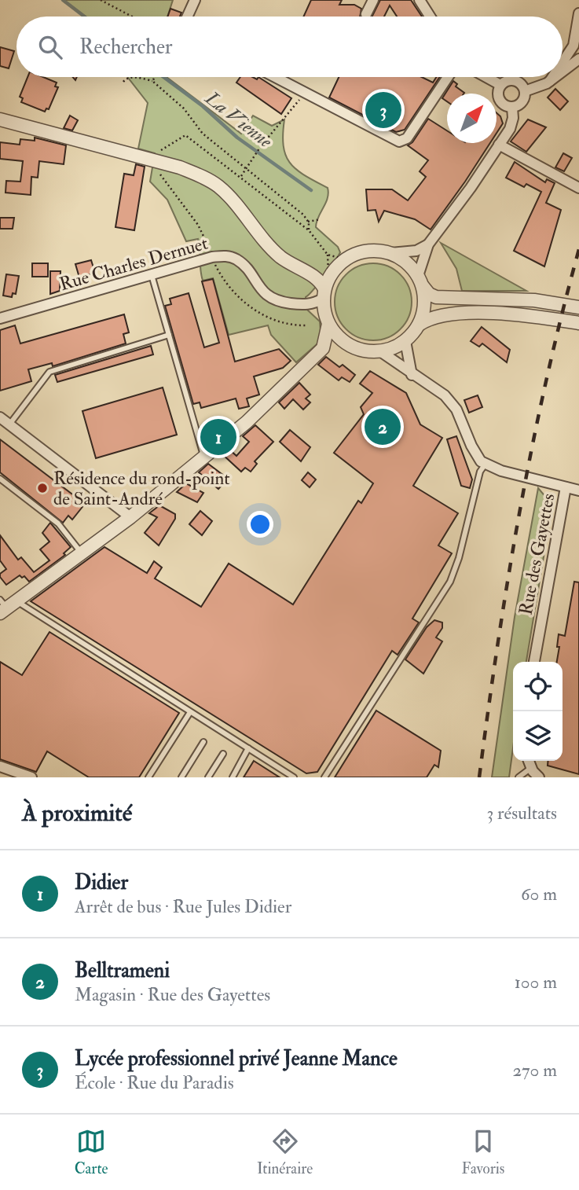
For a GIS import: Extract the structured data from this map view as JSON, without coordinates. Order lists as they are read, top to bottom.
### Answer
{
  "streets": {
    "street": ["Rue Charles Dernuet", "Rue des Gayettes"]
  },
  "water": ["La Vienne"],
  "places": ["Résidence du rond-point de Saint-André"],
  "north": "top right",
  "page": {
    "search": "Rechercher",
    "pins": ["3", "2", "1"],
    "heading": ["À proximité", "3 résultats"],
    "list": [
      {
        "mark": "1",
        "name": "Didier",
        "note": "Arrêt de bus · Rue Jules Didier",
        "value": "60 m"
      },
      {
        "mark": "2",
        "name": "Belltrameni",
        "note": "Magasin · Rue des Gayettes",
        "value": "100 m"
      },
      {
        "mark": "3",
        "name": "Lycée professionnel privé Jeanne Mance",
        "note": "École · Rue du Paradis",
        "value": "270 m"
      }
    ],
    "nav": ["Carte", "Itinéraire", "Favoris"]
  }
}
